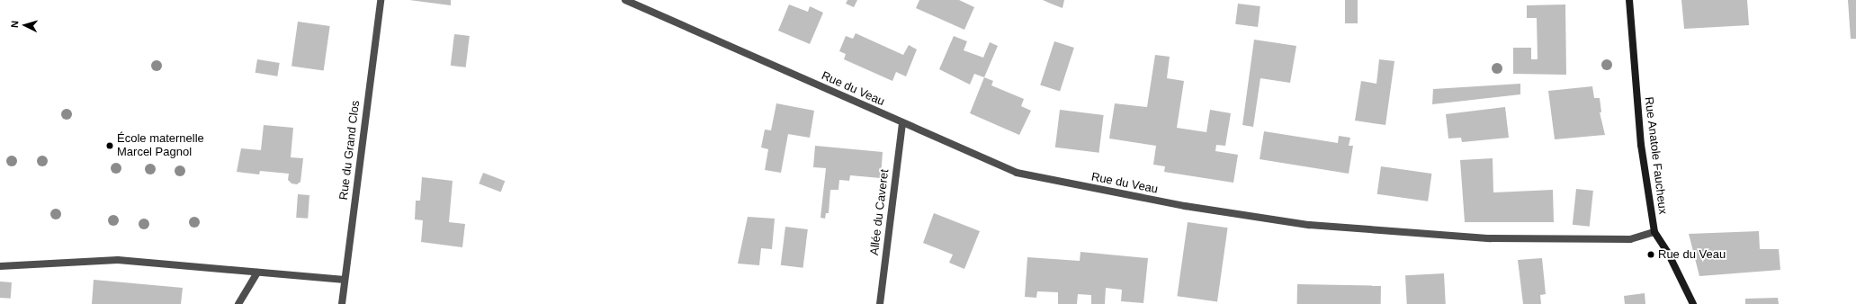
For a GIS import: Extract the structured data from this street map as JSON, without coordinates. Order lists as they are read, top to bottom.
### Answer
{
  "streets": {
    "main road": ["Rue Anatole Faucheux"],
    "street": ["Rue du Veau", "Rue du Grand Clos", "Allée du Caveret"]
  },
  "crossings": [
    ["Rue du Veau", "Rue Anatole Faucheux"],
    ["Rue du Veau", "Allée du Caveret"]
  ],
  "places": ["École maternelle Marcel Pagnol", "Rue du Veau"],
  "north": "left"
}
